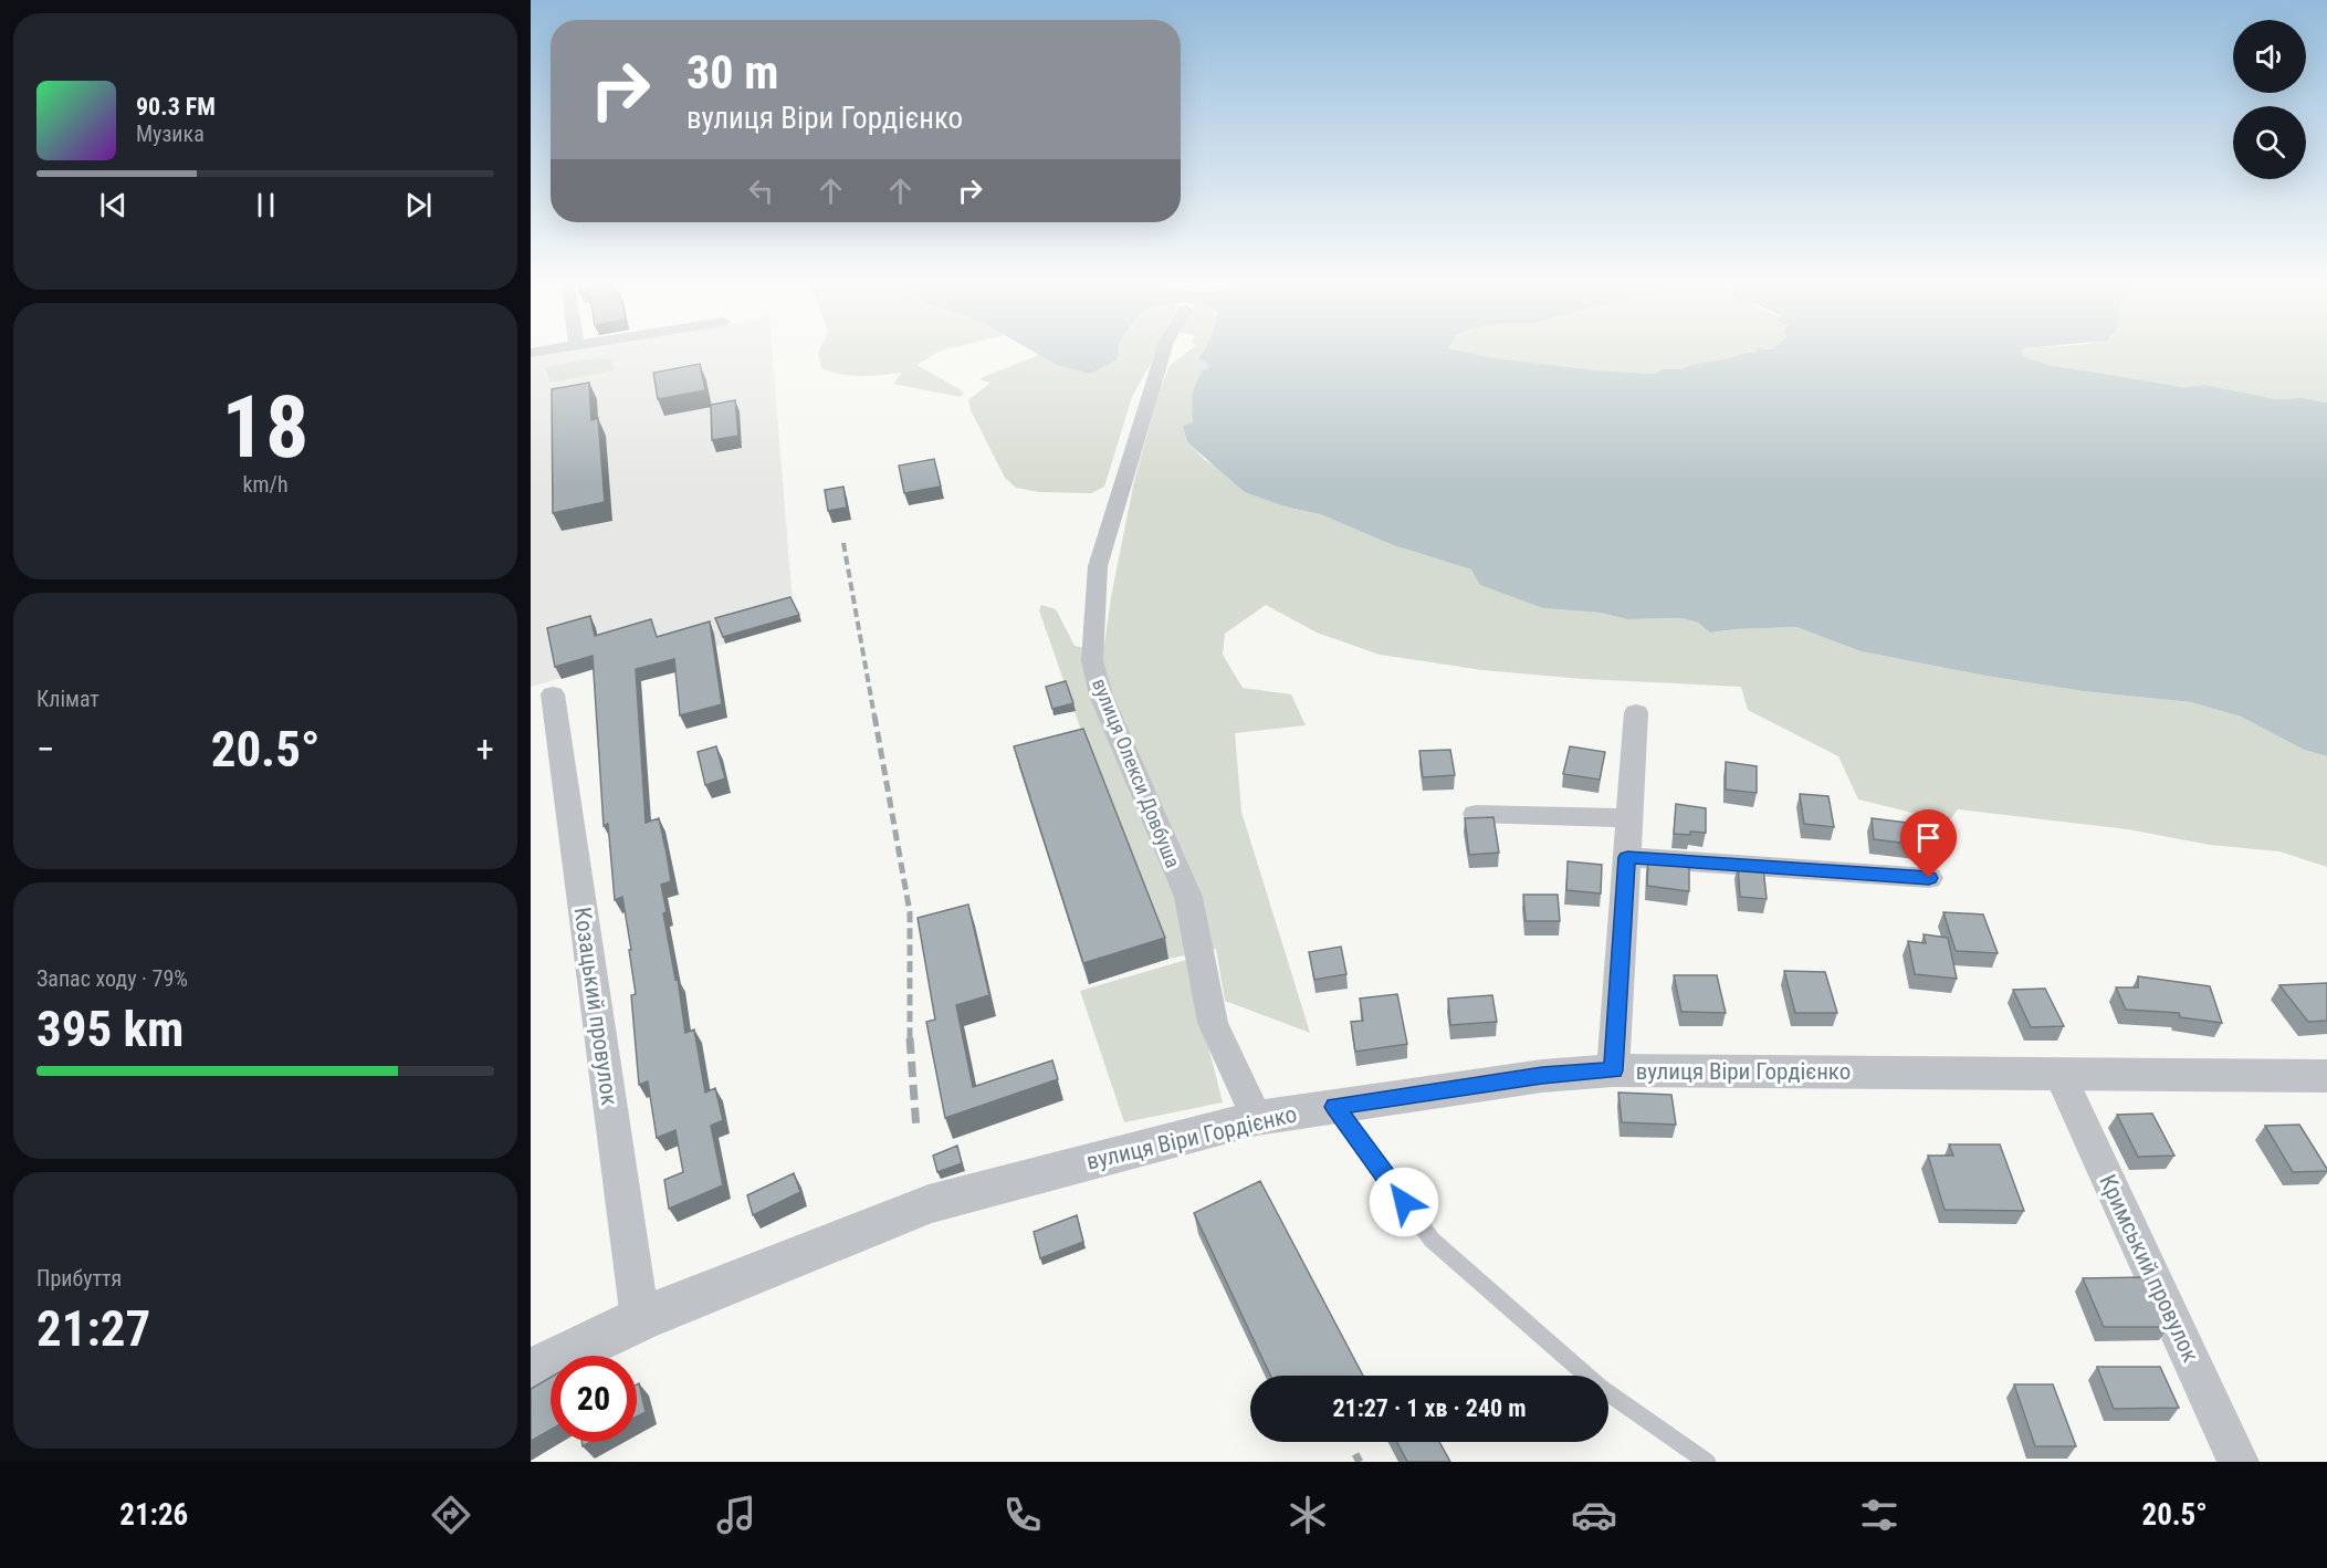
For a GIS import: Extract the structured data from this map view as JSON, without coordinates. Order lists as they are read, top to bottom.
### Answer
{
  "streets": {
    "street": [
      "вулиця Олекси Довбуша",
      "Козацький провулок",
      "вулиця Віри Гордієнко",
      "Кримський провулок"
    ]
  },
  "crossings": [
    ["вулиця Олекси Довбуша", "вулиця Віри Гордієнко"],
    ["Козацький провулок", "вулиця Віри Гордієнко"],
    ["вулиця Віри Гордієнко", "Кримський провулок"]
  ],
  "page": {
    "turn": ["30 m", "вулиця Віри Гордієнко"],
    "song": ["90.3 FM", "Музика"],
    "tile": [
      ["18", "km/h"],
      "Клімат",
      ["Запас ходу · 79%", "395 km"],
      ["Прибуття", "21:27"]
    ],
    "heat": ["−", "20.5°", "+"],
    "limit": "20",
    "trip": "21:27 · 1 хв · 240 m",
    "tabs": ["21:26", "20.5°"]
  }
}
